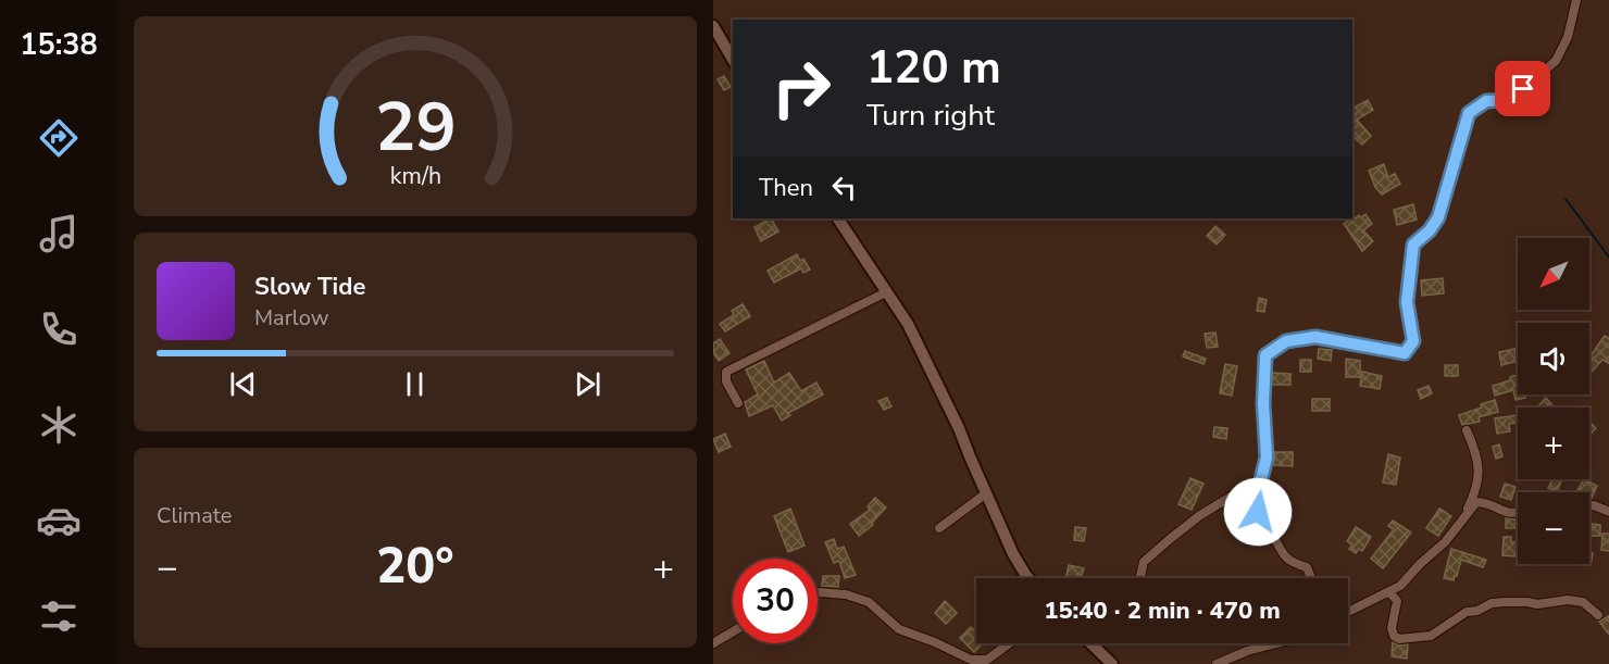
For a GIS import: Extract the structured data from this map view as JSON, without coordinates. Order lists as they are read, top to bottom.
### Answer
{
  "north": "bottom left",
  "page": {
    "tabs": "15:38",
    "turn": ["120 m", "Turn right"],
    "then": "Then",
    "map_buttons": ["+", "−"],
    "song": ["Slow Tide", "Marlow"],
    "tile": "Climate",
    "heat": ["−", "20°", "+"],
    "limit": "30",
    "trip": "15:40 · 2 min · 470 m",
    "gauge": ["29", "km/h"]
  }
}
